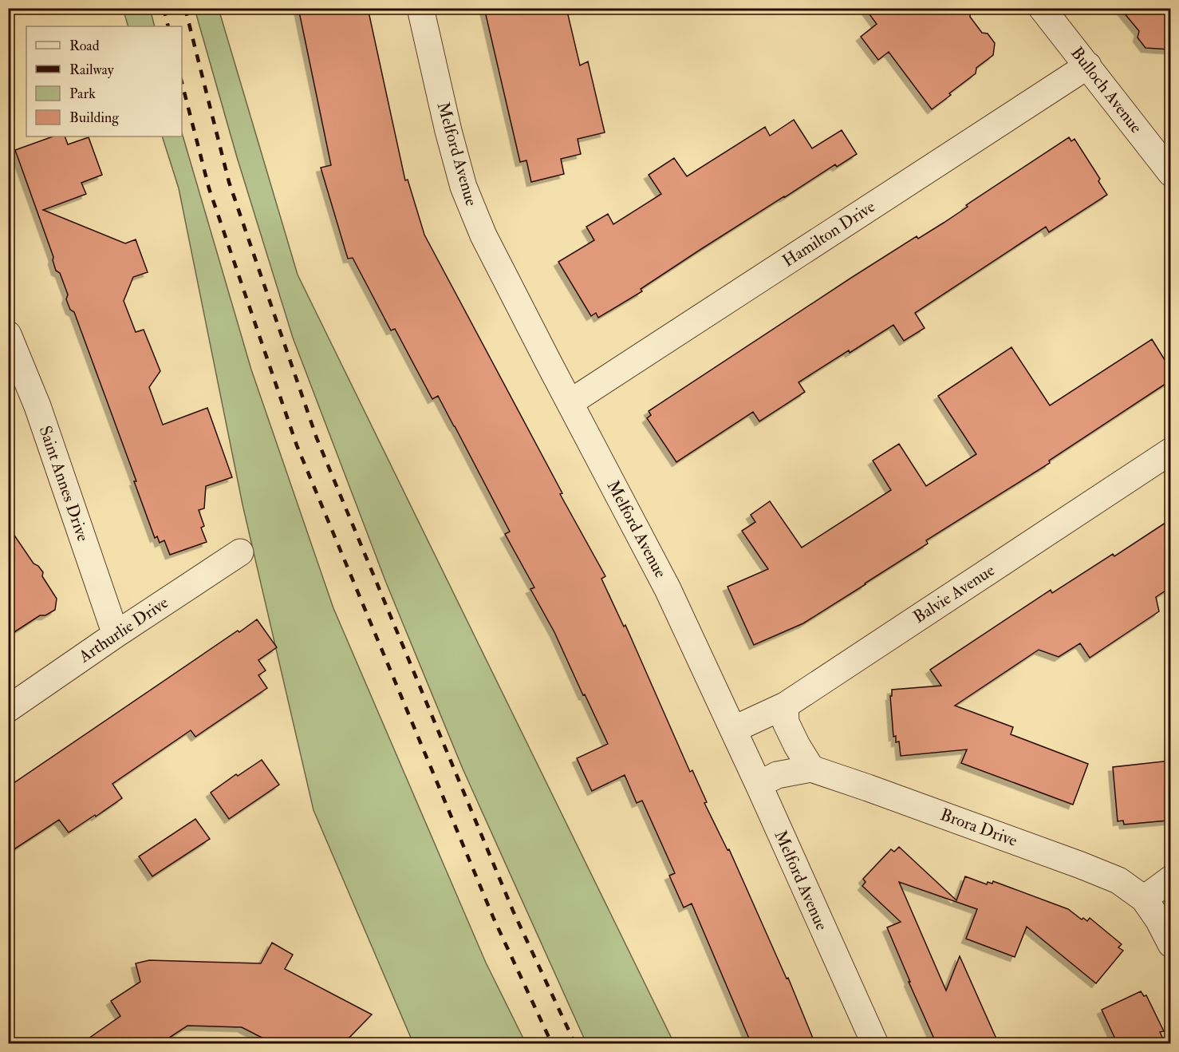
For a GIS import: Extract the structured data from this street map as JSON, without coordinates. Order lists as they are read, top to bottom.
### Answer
{
  "streets": {
    "street": [
      "Bulloch Avenue",
      "Melford Avenue",
      "Hamilton Drive",
      "Saint Annes Drive",
      "Balvie Avenue",
      "Arthurlie Drive",
      "Brora Drive"
    ]
  },
  "crossings": [
    ["Bulloch Avenue", "Hamilton Drive"],
    ["Melford Avenue", "Hamilton Drive"],
    ["Melford Avenue", "Balvie Avenue"],
    ["Melford Avenue", "Brora Drive"],
    ["Saint Annes Drive", "Arthurlie Drive"]
  ],
  "legend": [
    "Road",
    "Railway",
    "Park",
    "Building"
  ]
}
